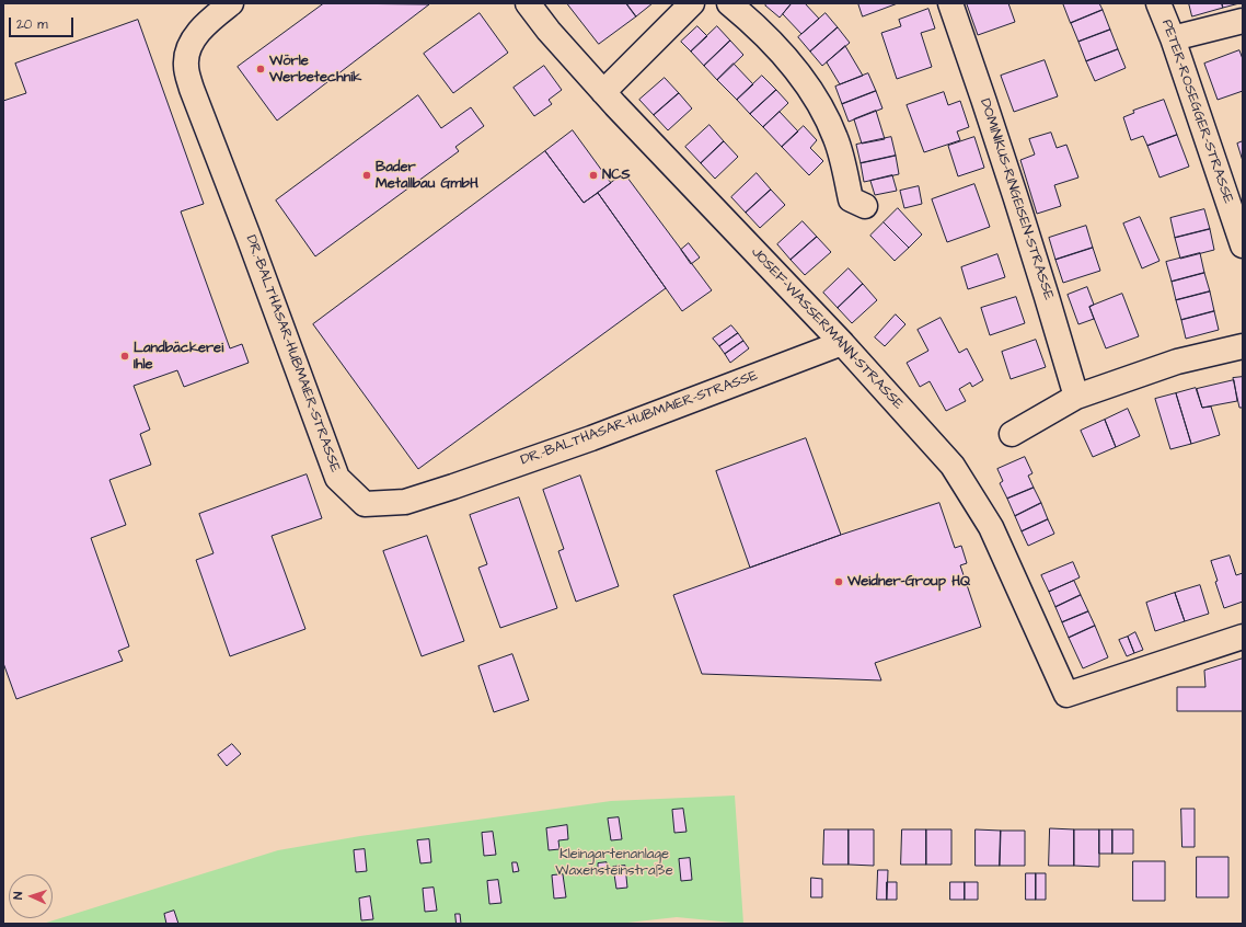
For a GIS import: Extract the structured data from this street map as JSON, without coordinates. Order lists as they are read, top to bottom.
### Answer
{
  "streets": {
    "street": [
      "PETER-ROSEGGER-STRASSE",
      "DOMINIKUS-RINGEISEN-STRASSE",
      "JOSEF-WASSERMANN-STRASSE",
      "DR.-BALTHASAR-HUBMAIER-STRASSE"
    ]
  },
  "crossings": [
    ["JOSEF-WASSERMANN-STRASSE", "DR.-BALTHASAR-HUBMAIER-STRASSE"]
  ],
  "parks": ["Kleingartenanlage Waxensteinstraße"],
  "places": [
    "Wörle Werbetechnik",
    "Bader Metallbau GmbH",
    "NCS",
    "Landbäckerei Ihle",
    "Weidner-Group HQ"
  ],
  "scale_bar": "20 m",
  "north": "left"
}
